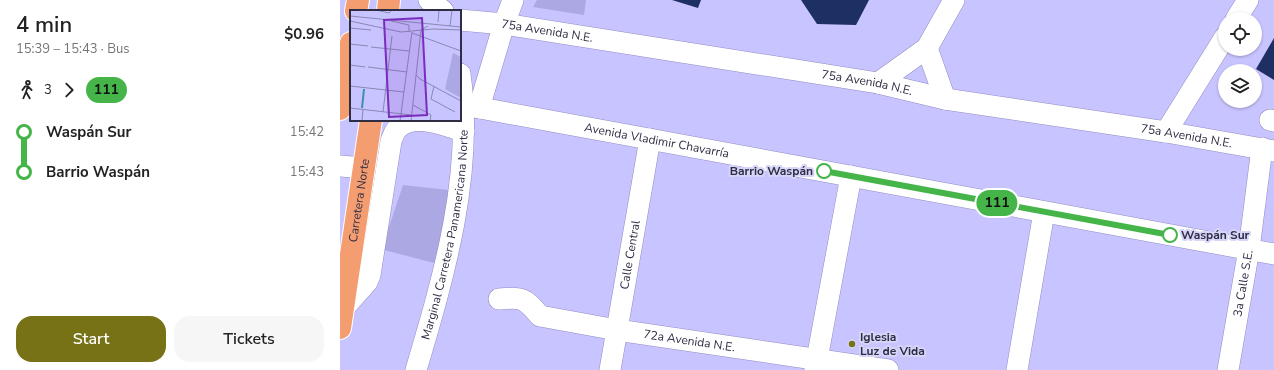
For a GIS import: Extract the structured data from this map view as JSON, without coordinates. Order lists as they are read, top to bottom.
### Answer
{
  "streets": {
    "highway": ["Carretera Norte"],
    "street": [
      "75a Avenida N.E.",
      "Avenida Vladimir Chavarría",
      "Marginal Carretera Panamericana Norte",
      "Calle Central",
      "3a Calle S.E.",
      "72a Avenida N.E."
    ]
  },
  "crossings": [
    ["75a Avenida N.E.", "3a Calle S.E."],
    ["Avenida Vladimir Chavarría", "Marginal Carretera Panamericana Norte"],
    ["Avenida Vladimir Chavarría", "Calle Central"],
    ["Avenida Vladimir Chavarría", "3a Calle S.E."],
    ["Calle Central", "72a Avenida N.E."]
  ],
  "places": ["Barrio Waspán", "Waspán Sur", "Iglesia Luz de Vida"],
  "lines": ["bus line 111"],
  "page": {
    "heading": ["4 min", "15:39 – 15:43 · Bus", "$0.96"],
    "on_map": "111",
    "legs": ["3", "111"],
    "list": [
      {
        "name": "Waspán Sur",
        "value": "15:42"
      },
      {
        "name": "Barrio Waspán",
        "value": "15:43"
      }
    ],
    "buttons": ["Start", "Tickets"]
  }
}
